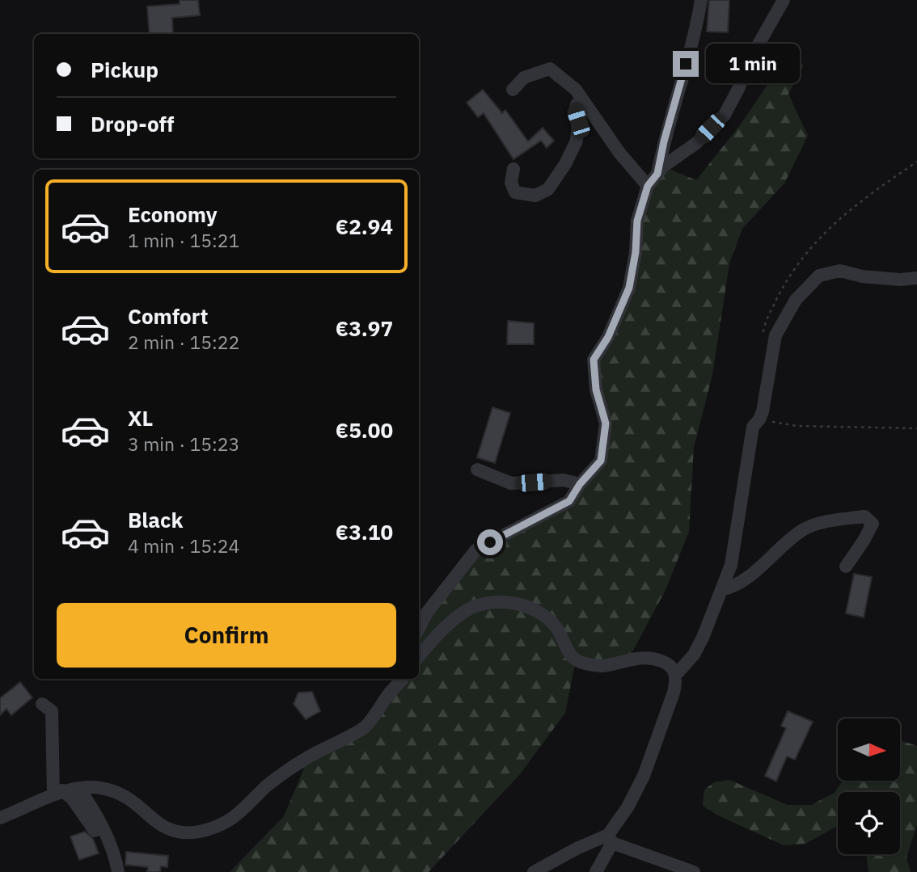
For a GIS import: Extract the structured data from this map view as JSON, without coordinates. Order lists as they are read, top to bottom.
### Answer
{
  "north": "right",
  "page": {
    "banner": ["Pickup", "Drop-off"],
    "bubble": "1 min",
    "list": [
      {
        "name": "Economy",
        "note": "1 min · 15:21",
        "value": "€2.94"
      },
      {
        "name": "Comfort",
        "note": "2 min · 15:22",
        "value": "€3.97"
      },
      {
        "name": "XL",
        "note": "3 min · 15:23",
        "value": "€5.00"
      },
      {
        "name": "Black",
        "note": "4 min · 15:24",
        "value": "€3.10"
      }
    ],
    "buttons": "Confirm"
  }
}
